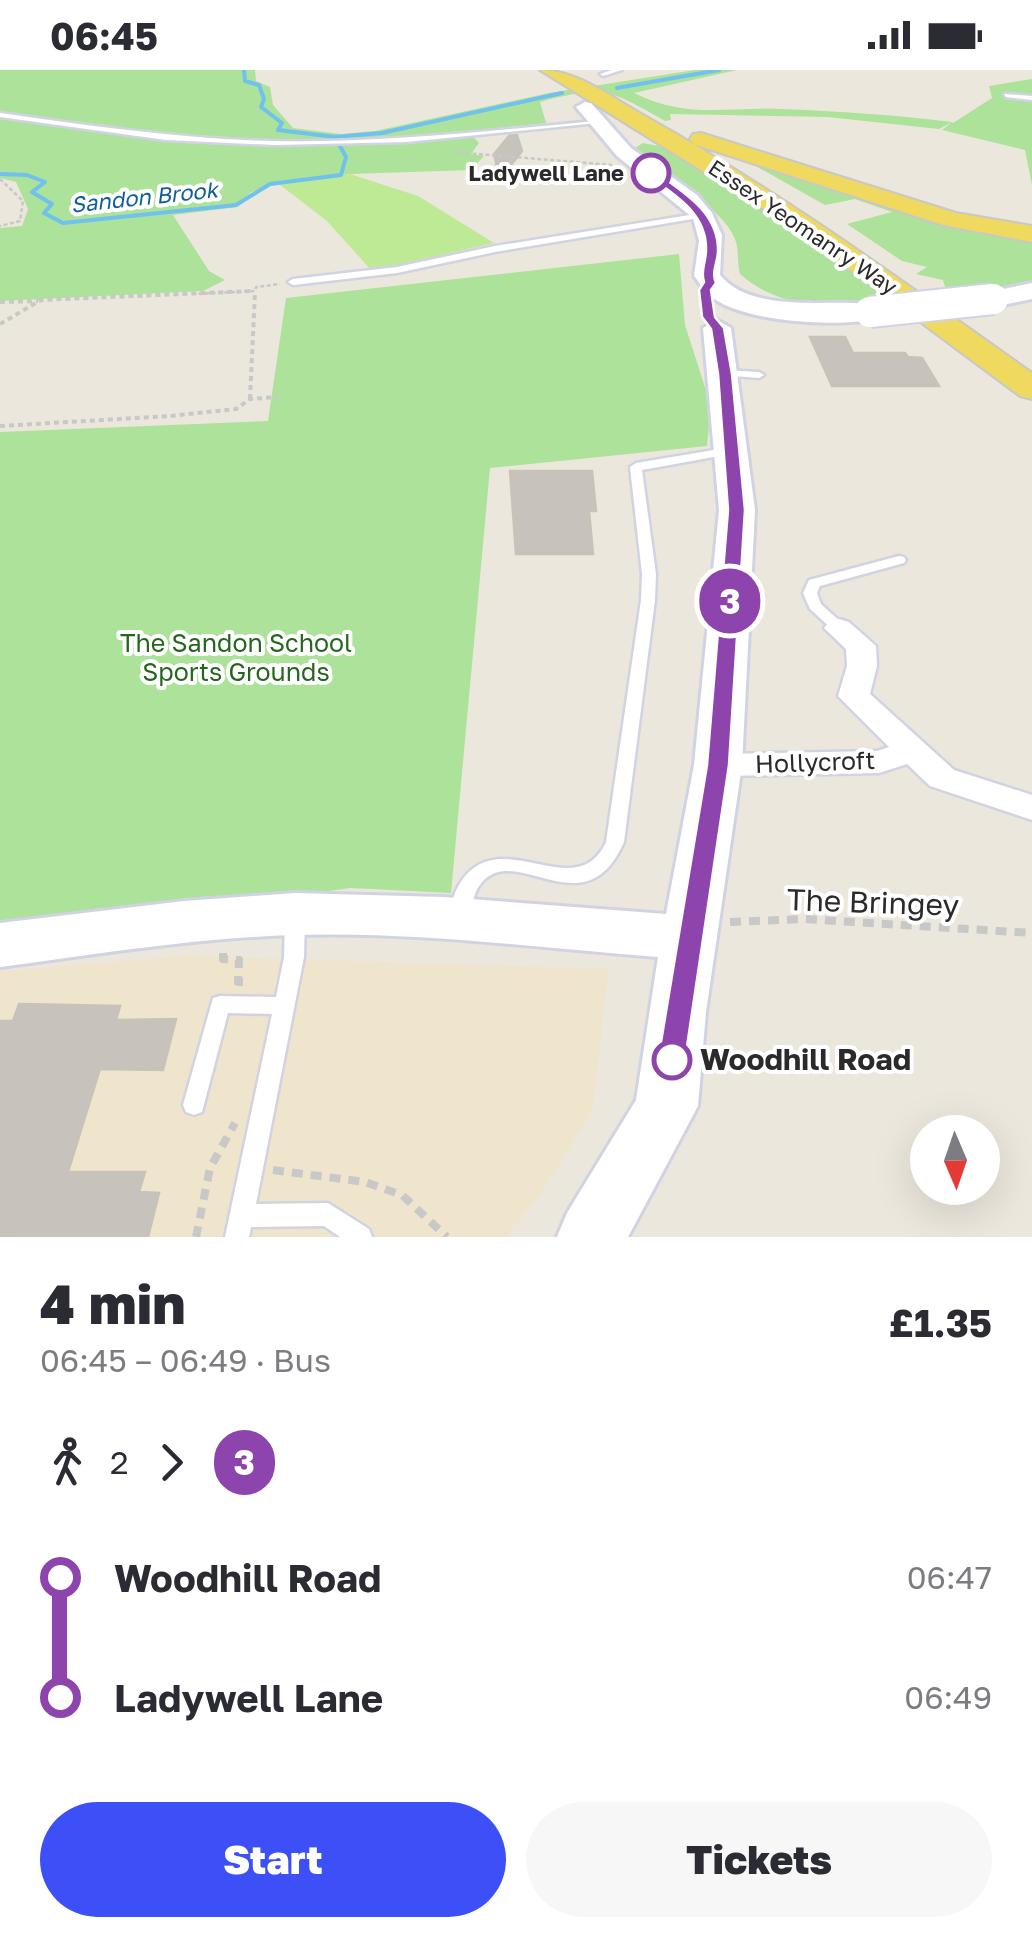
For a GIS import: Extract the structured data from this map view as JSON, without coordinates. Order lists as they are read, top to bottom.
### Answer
{
  "streets": {
    "main road": ["Essex Yeomanry Way"],
    "street": ["Hollycroft"],
    "path": ["The Bringey"]
  },
  "water": ["Sandon Brook"],
  "parks": ["The Sandon School Sports Grounds"],
  "places": ["Ladywell Lane", "Woodhill Road"],
  "lines": ["bus line 3"],
  "north": "bottom",
  "page": {
    "status": "06:45",
    "on_map": "3",
    "heading": ["4 min", "06:45 – 06:49 · Bus", "£1.35"],
    "legs": ["2", "3"],
    "list": [
      {
        "name": "Woodhill Road",
        "value": "06:47"
      },
      {
        "name": "Ladywell Lane",
        "value": "06:49"
      }
    ],
    "buttons": ["Start", "Tickets"]
  }
}
